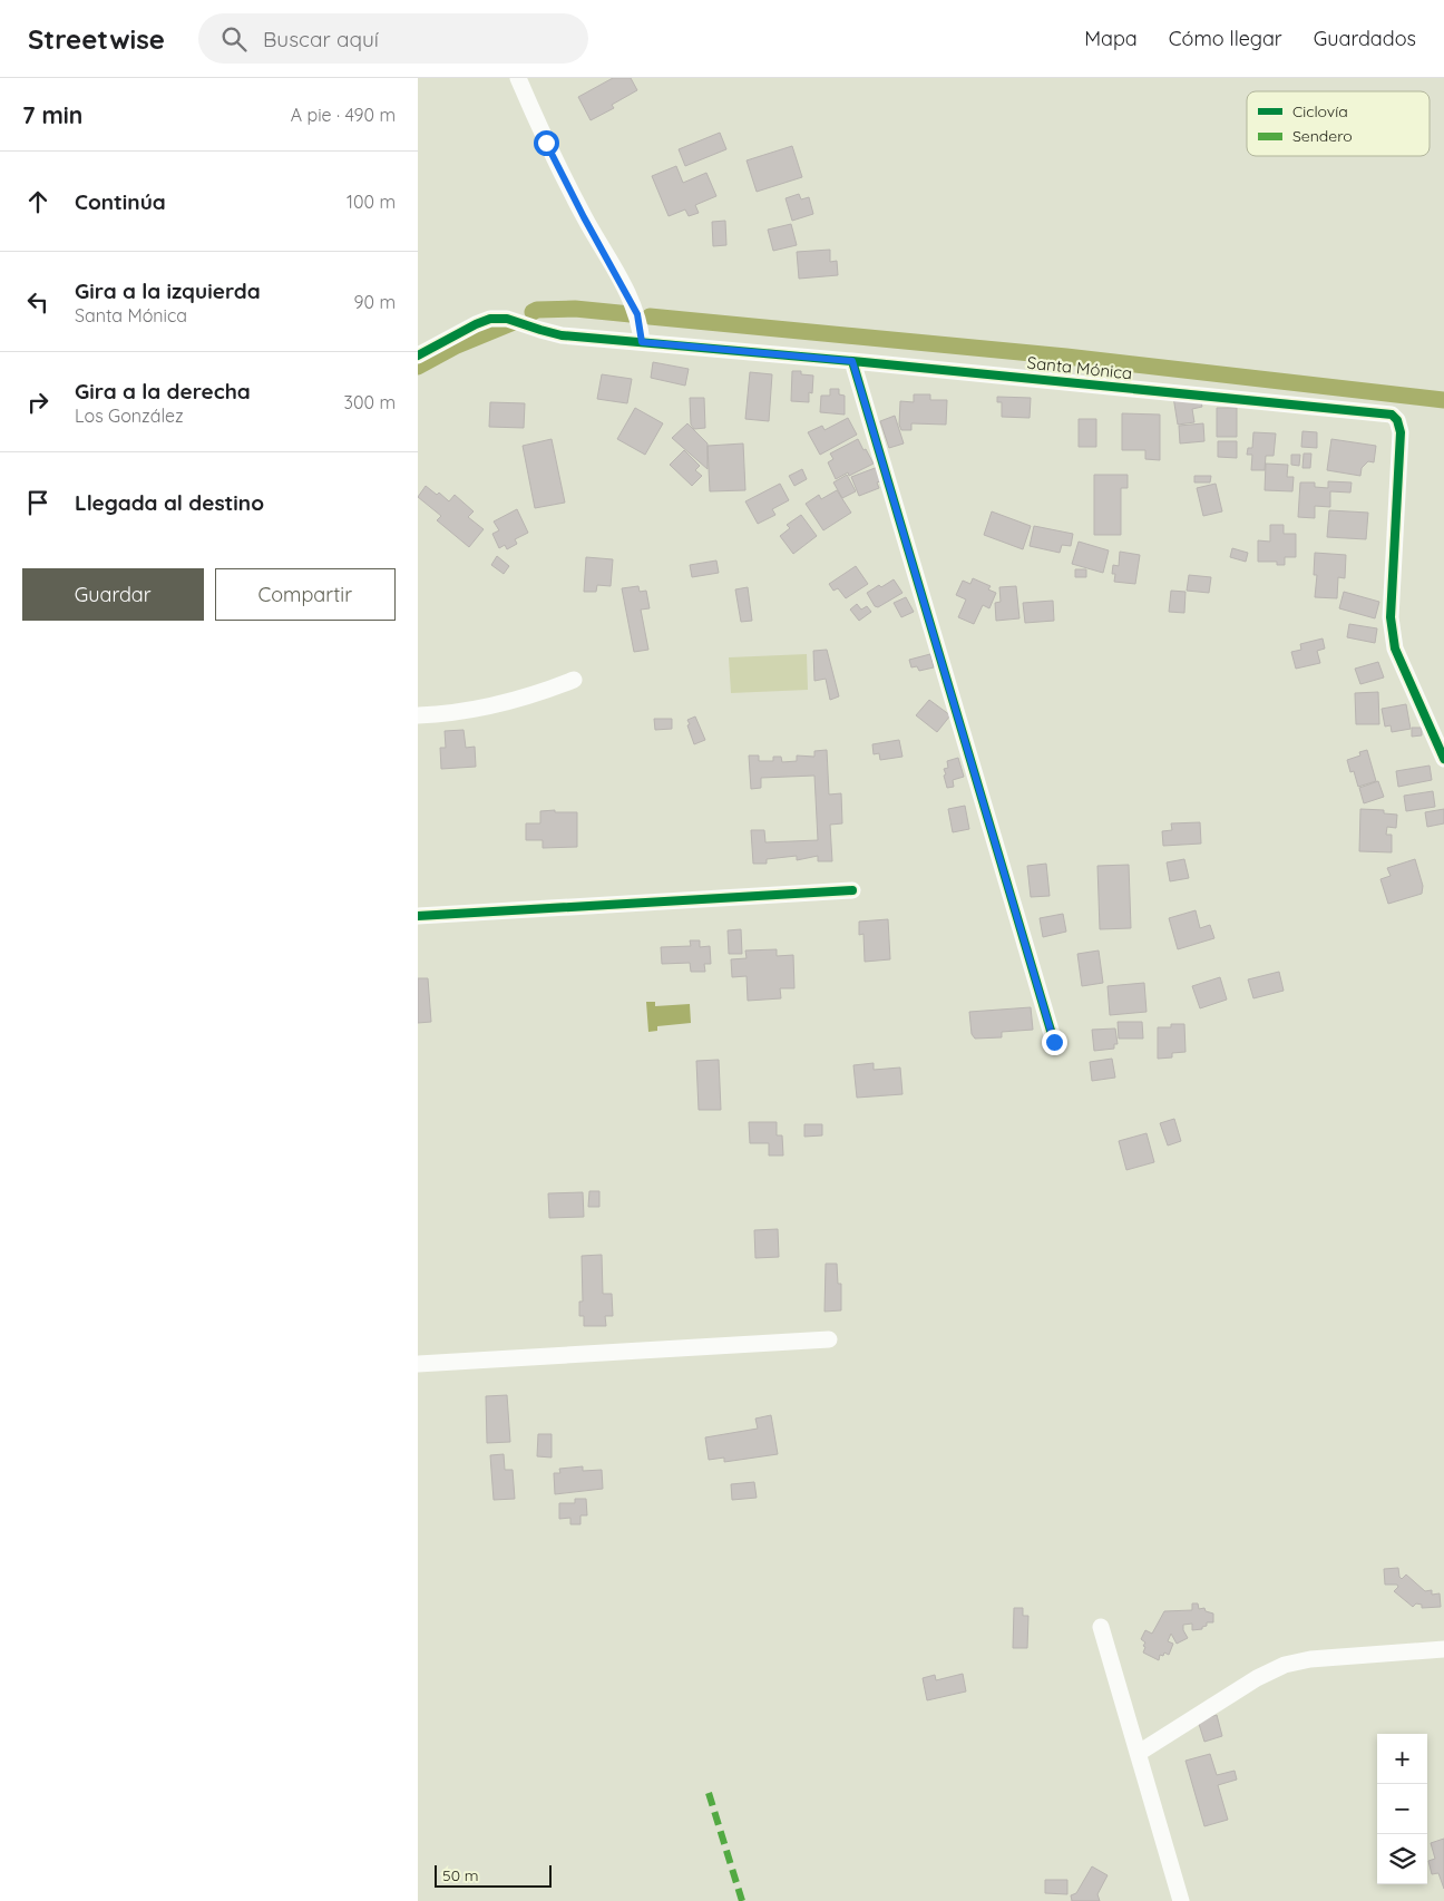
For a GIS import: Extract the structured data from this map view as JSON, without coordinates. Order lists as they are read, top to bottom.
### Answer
{
  "streets": {
    "street": ["Santa Mónica"]
  },
  "legend": ["Ciclovía", "Sendero"],
  "scale_bar": "50 m",
  "page": {
    "header": "Streetwise",
    "search": "Buscar aquí",
    "nav": ["Mapa", "Cómo llegar", "Guardados"],
    "heading": ["7 min", "A pie · 490 m"],
    "list": [
      ["Continúa", "100 m"],
      ["Gira a la izquierda", "Santa Mónica", "90 m"],
      ["Gira a la derecha", "Los González", "300 m"],
      "Llegada al destino"
    ],
    "buttons": ["Guardar", "Compartir"],
    "map_buttons": ["+", "−"],
    "scale": "50 m"
  }
}
